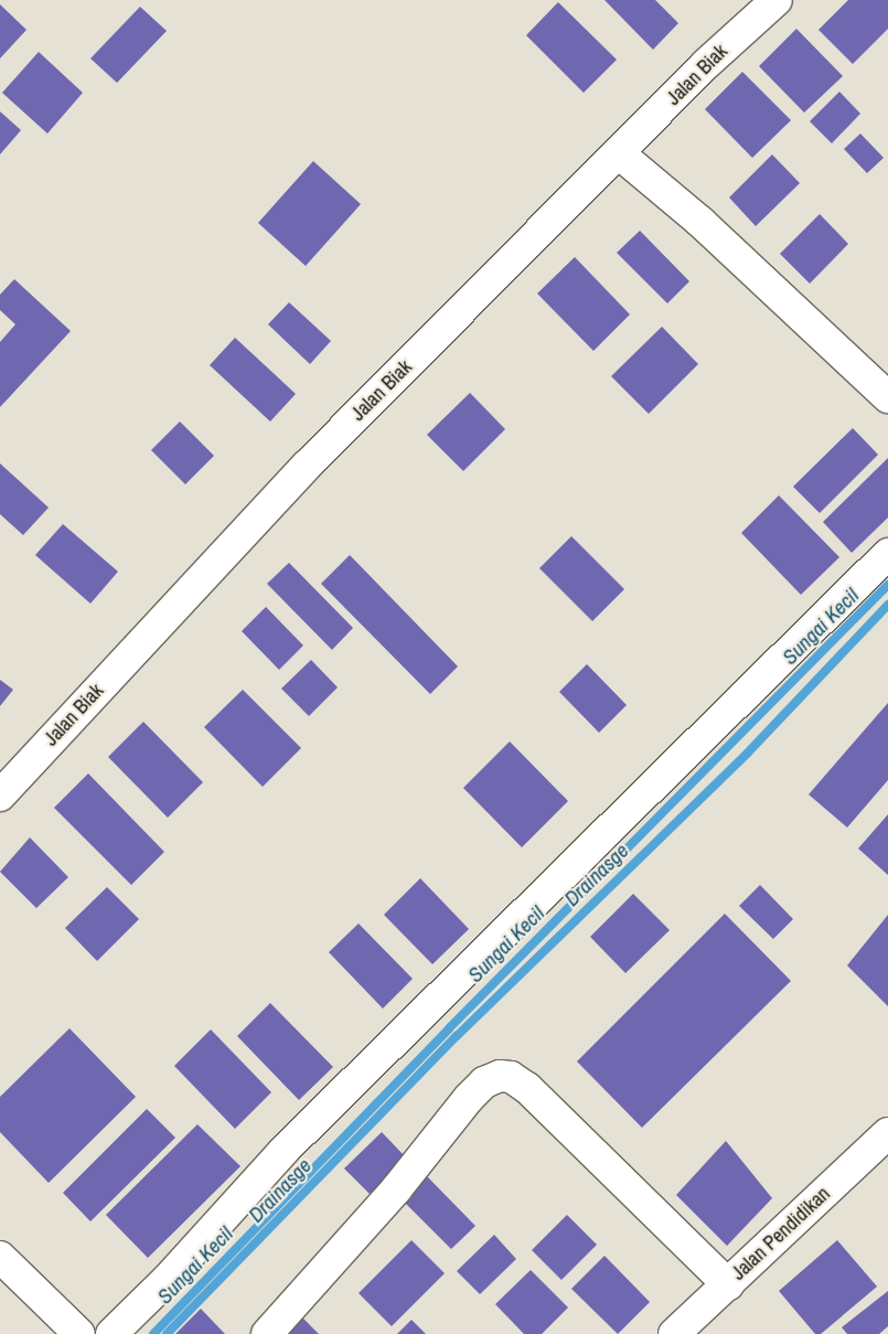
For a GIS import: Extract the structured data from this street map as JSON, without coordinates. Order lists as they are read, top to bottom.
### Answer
{
  "streets": {
    "street": ["Jalan Biak", "Jalan Pendidikan"]
  },
  "water": ["Sungai Kecil", "Drainasge"]
}
